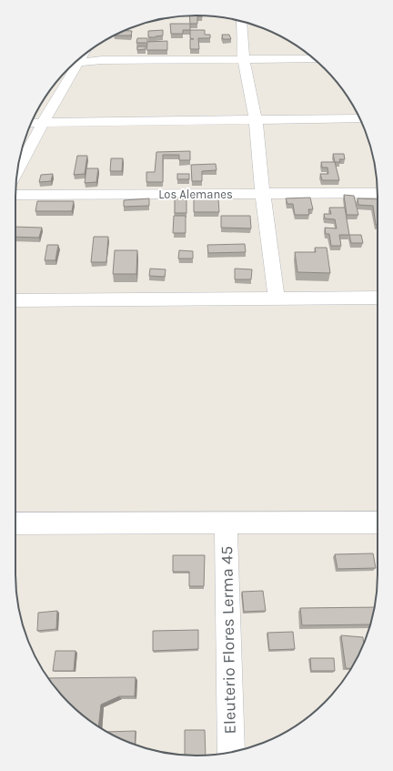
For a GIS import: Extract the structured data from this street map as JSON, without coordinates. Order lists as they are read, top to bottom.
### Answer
{
  "streets": {
    "street": ["Los Alemanes", "Eleuterio Flores Lerma 45"]
  }
}
